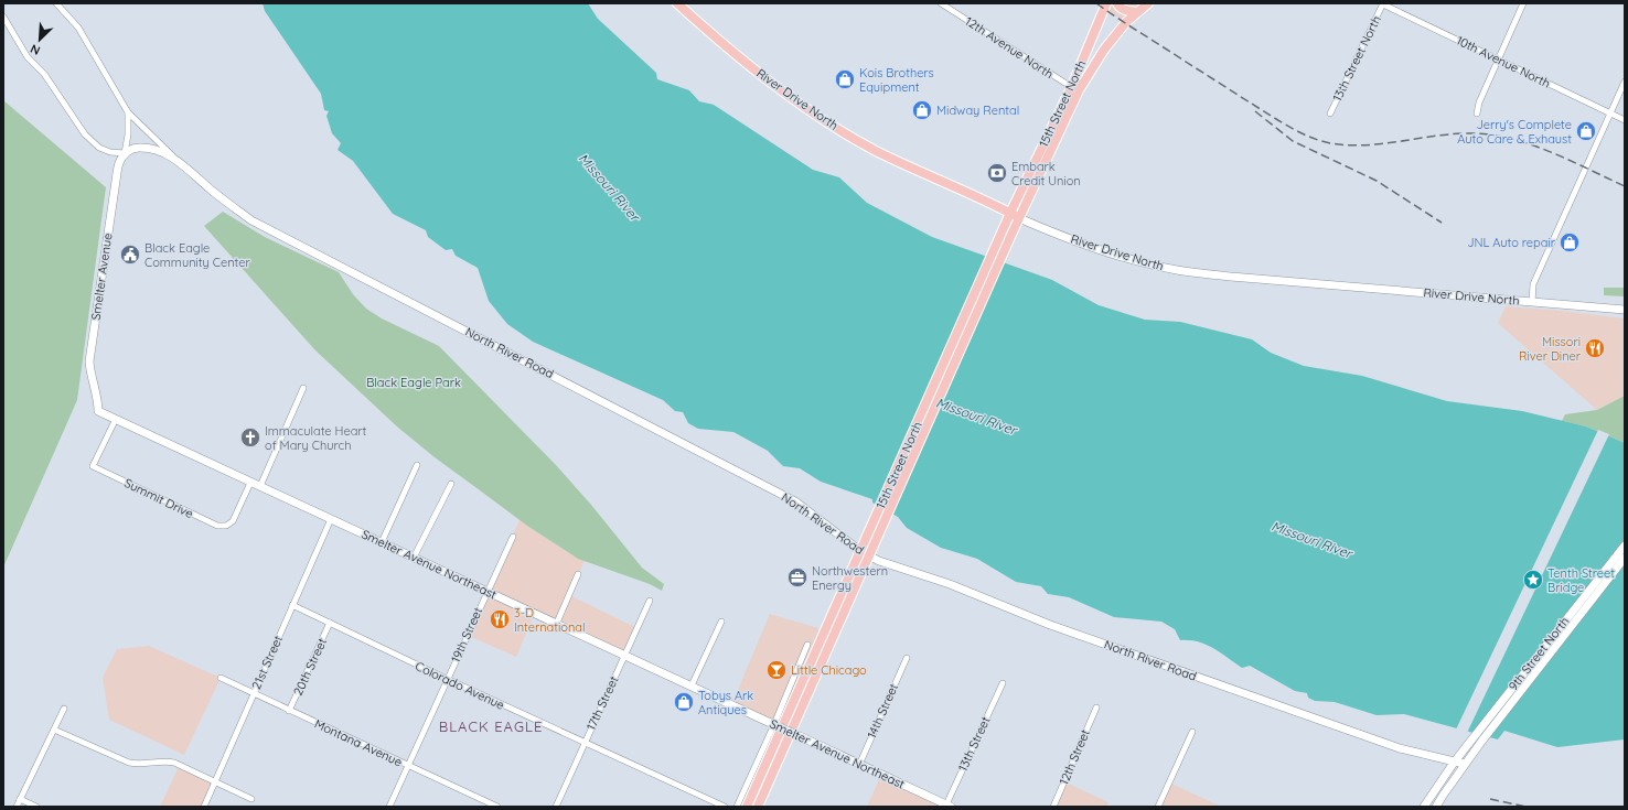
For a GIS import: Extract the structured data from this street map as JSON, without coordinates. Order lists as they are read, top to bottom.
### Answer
{
  "streets": {
    "main road": ["River Drive North", "15th Street North"],
    "street": [
      "12th Avenue North",
      "13th Street North",
      "10th Avenue North",
      "Smelter Avenue",
      "North River Road",
      "Summit Drive",
      "Smelter Avenue Northeast",
      "19th Street",
      "9th Street North",
      "21st Street",
      "20th Street",
      "Colorado Avenue",
      "17th Street",
      "14th Street",
      "Montana Avenue",
      "13th Street",
      "12th Street"
    ]
  },
  "crossings": [
    ["12th Avenue North", "15th Street North"],
    ["13th Street North", "10th Avenue North"],
    ["River Drive North", "15th Street North"],
    ["15th Street North", "North River Road"],
    ["Smelter Avenue", "North River Road"],
    ["Smelter Avenue", "Smelter Avenue Northeast"],
    ["North River Road", "9th Street North"],
    ["Summit Drive", "Smelter Avenue Northeast"],
    ["Smelter Avenue Northeast", "19th Street"],
    ["Smelter Avenue Northeast", "21st Street"],
    ["Smelter Avenue Northeast", "17th Street"],
    ["Smelter Avenue Northeast", "14th Street"],
    ["Smelter Avenue Northeast", "13th Street"],
    ["19th Street", "Colorado Avenue"],
    ["19th Street", "Montana Avenue"],
    ["21st Street", "Colorado Avenue"],
    ["21st Street", "Montana Avenue"],
    ["20th Street", "Colorado Avenue"],
    ["20th Street", "Montana Avenue"],
    ["Colorado Avenue", "17th Street"]
  ],
  "districts": ["BLACK EAGLE"],
  "water": ["Missouri River"],
  "parks": ["Black Eagle Park"],
  "places": {
    "shop": [
      "Kois Brothers Equipment",
      "Midway Rental",
      "Jerry's Complete Auto Care & Exhaust",
      "JNL Auto repair",
      "Tobys Ark Antiques"
    ],
    "bank": ["Embark Credit Union"],
    "public building": ["Black Eagle Community Center"],
    "restaurant": ["Missori River Diner", "3-D International"],
    "church": ["Immaculate Heart of Mary Church"],
    "office": ["Northwestern Energy"],
    "place": ["Tenth Street Bridge"],
    "bar": ["Little Chicago"]
  },
  "north": "bottom left"
}
